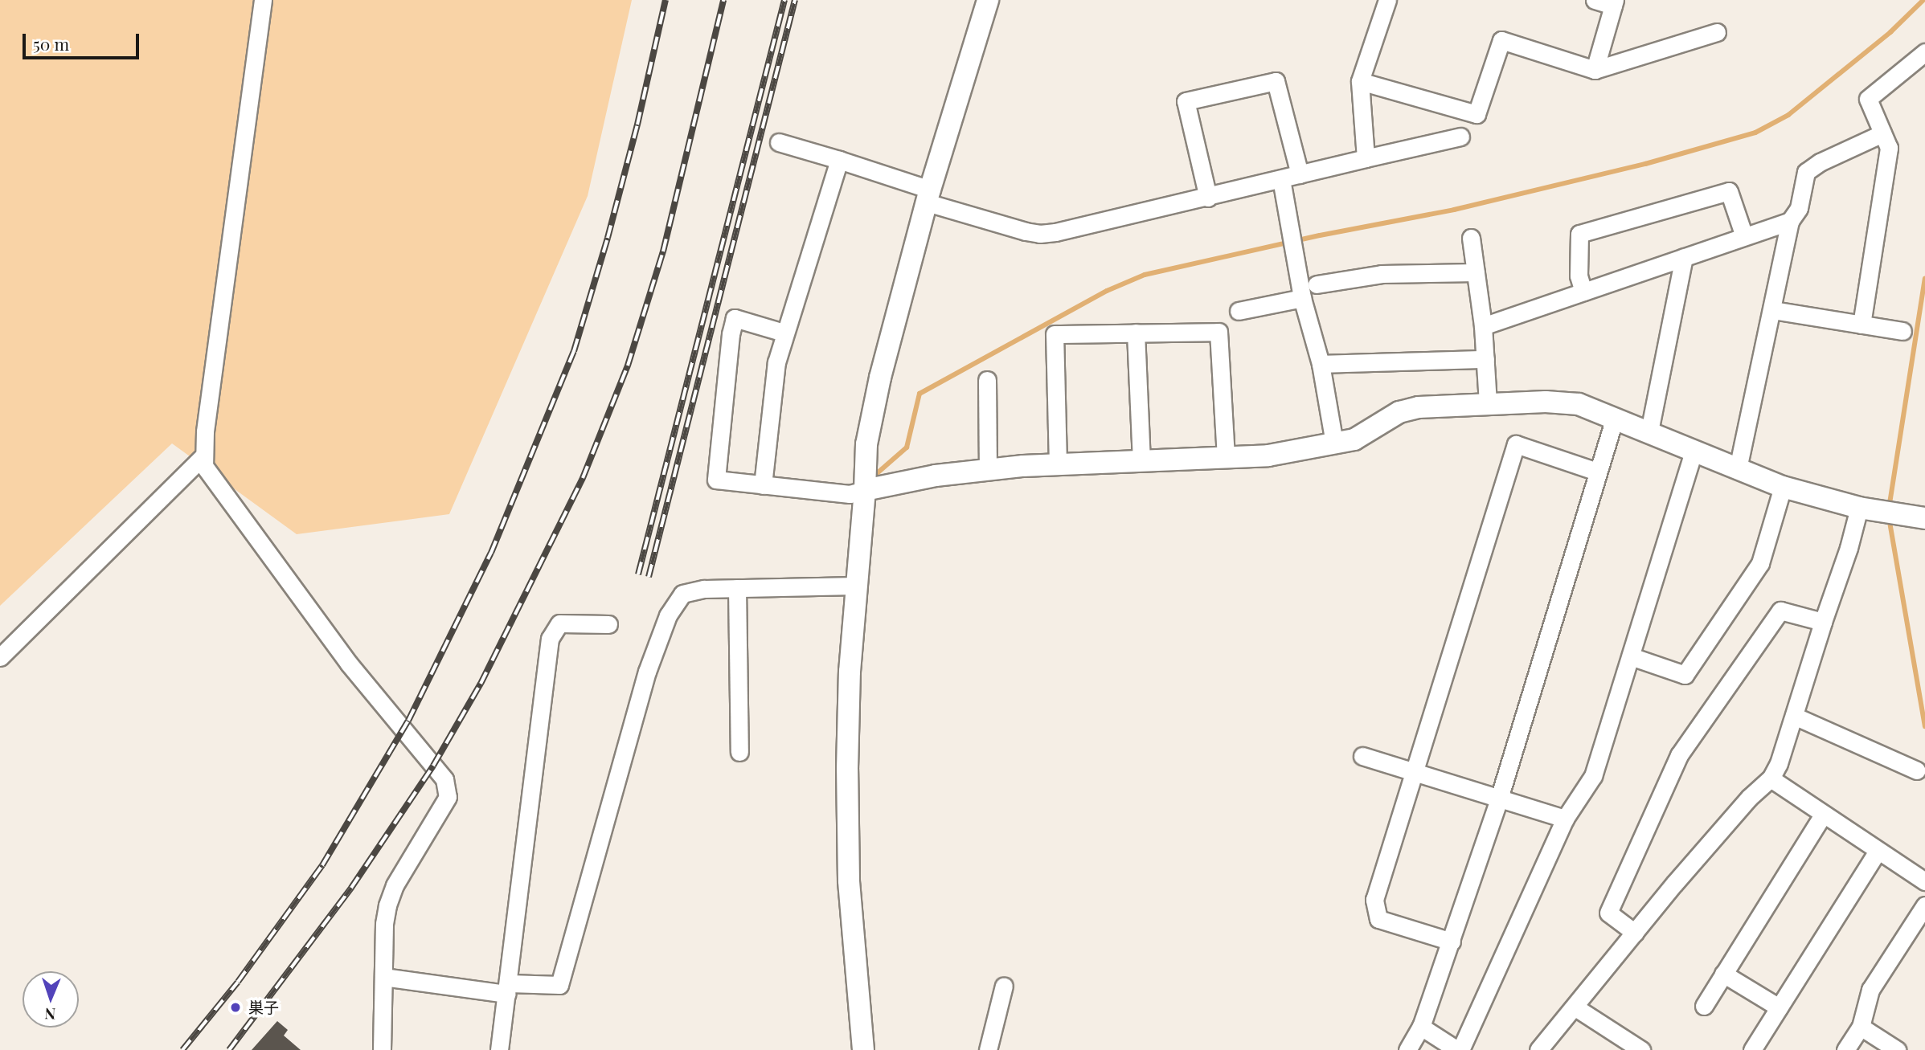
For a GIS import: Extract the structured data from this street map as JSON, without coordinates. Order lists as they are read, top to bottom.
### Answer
{
  "places": ["巣子"],
  "scale_bar": "50 m",
  "north": "bottom"
}
